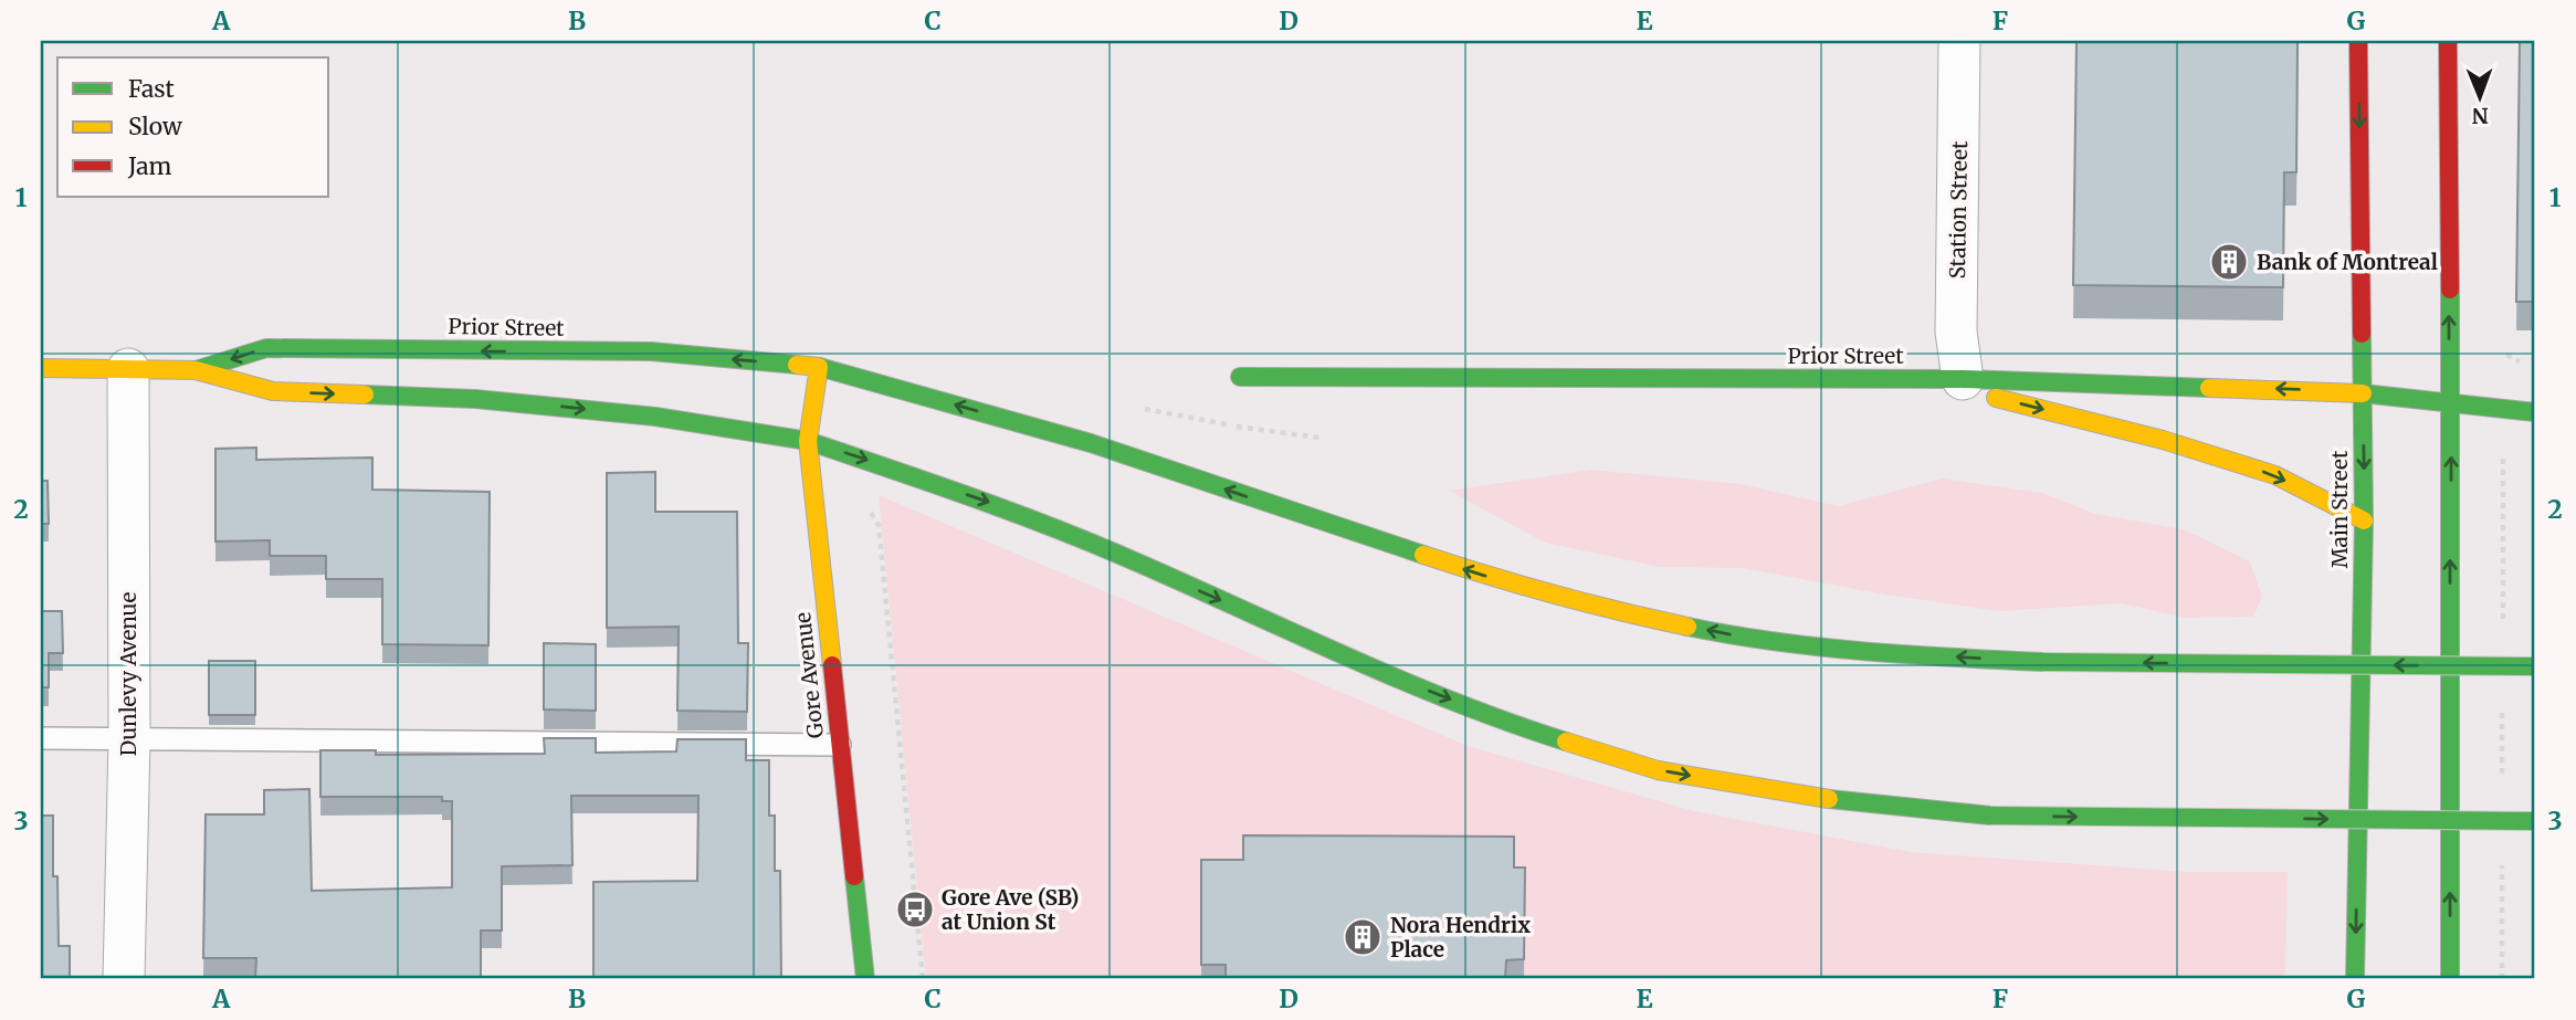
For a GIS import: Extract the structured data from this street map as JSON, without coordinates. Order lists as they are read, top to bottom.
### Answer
{
  "streets": {
    "main road": ["Prior Street", "Main Street", "Gore Avenue"],
    "street": ["Station Street", "Dunlevy Avenue"]
  },
  "crossings": [
    ["Station Street", "Prior Street"],
    ["Prior Street", "Main Street"],
    ["Prior Street", "Dunlevy Avenue"],
    ["Prior Street", "Gore Avenue"]
  ],
  "places": {
    "building": ["Bank of Montreal", "Nora Hendrix Place"],
    "bus stop": ["Gore Ave (SB) at Union St"]
  },
  "legend": ["Fast", "Slow", "Jam"],
  "north": "bottom",
  "grid": {
    "columns": [
      "A",
      "B",
      "C",
      "D",
      "E",
      "F",
      "G"
    ],
    "rows": ["1", "2", "3"]
  }
}
